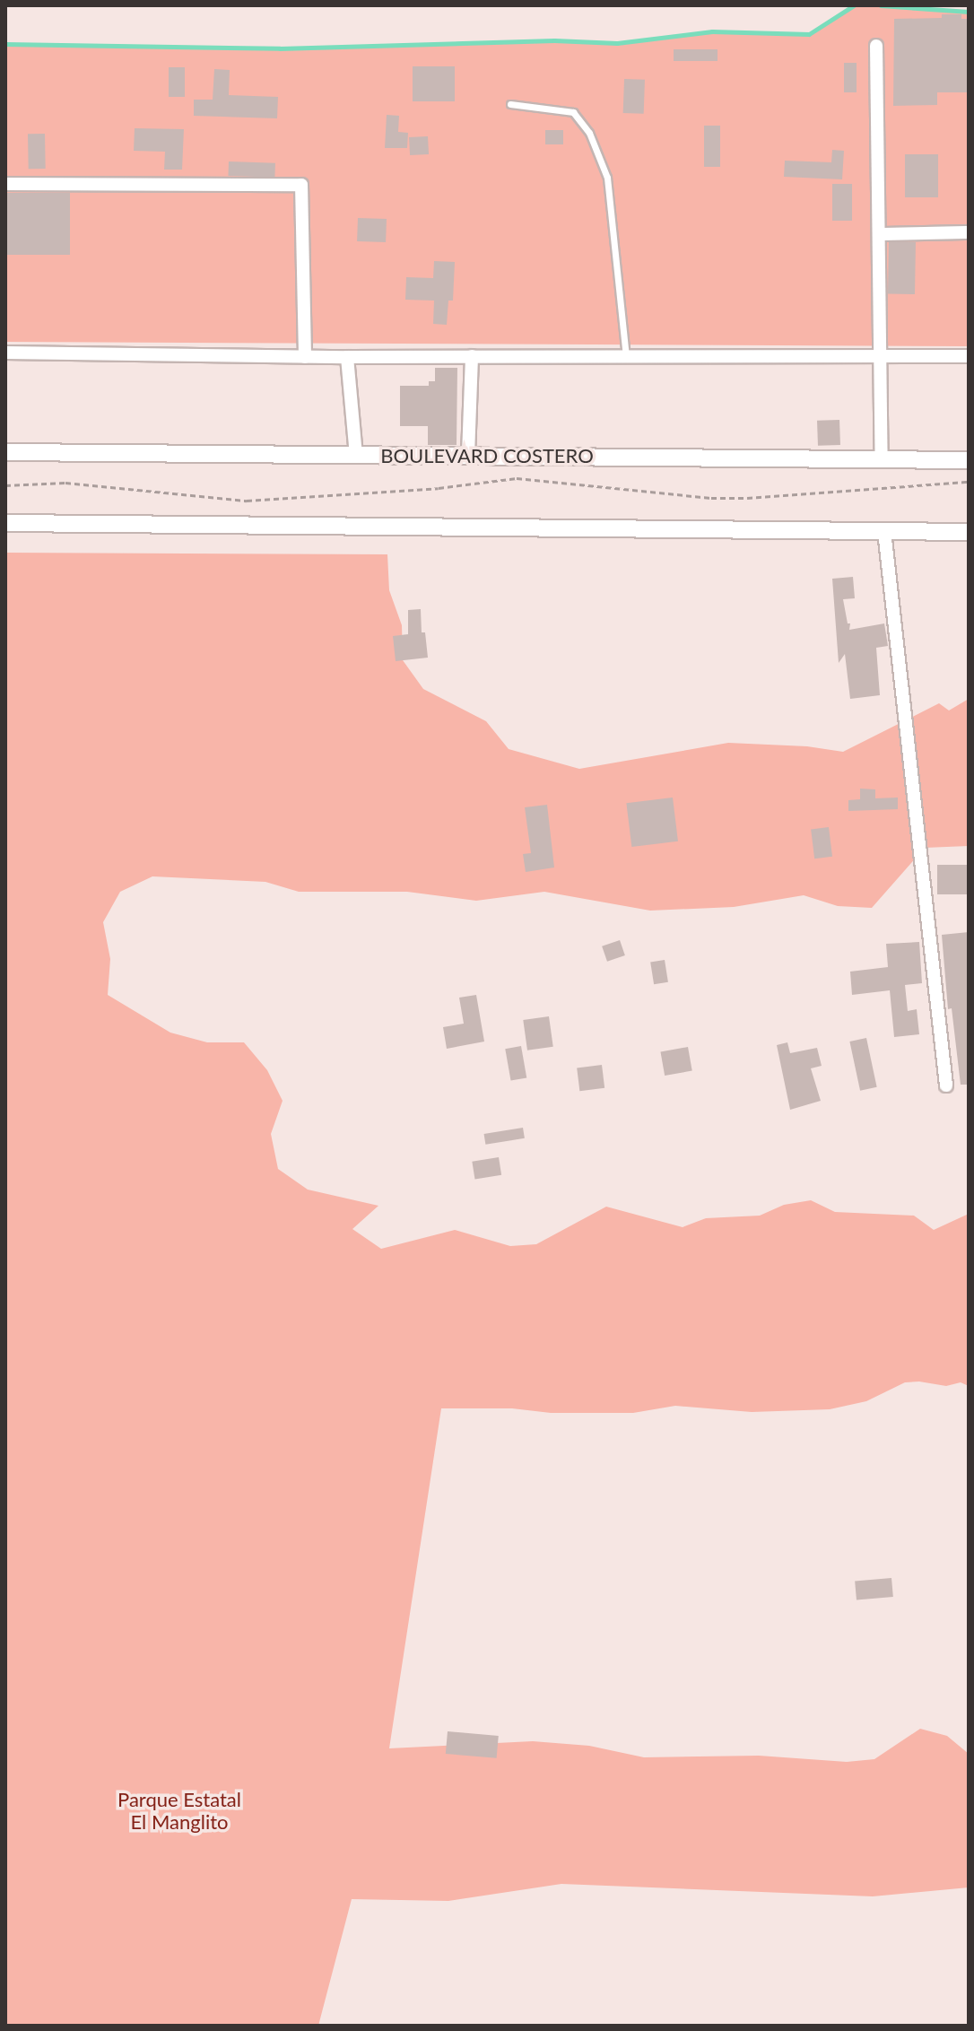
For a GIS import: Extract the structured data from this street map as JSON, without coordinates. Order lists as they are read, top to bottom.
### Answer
{
  "streets": {
    "main road": ["BOULEVARD COSTERO"]
  },
  "parks": ["Parque Estatal El Manglito"]
}
